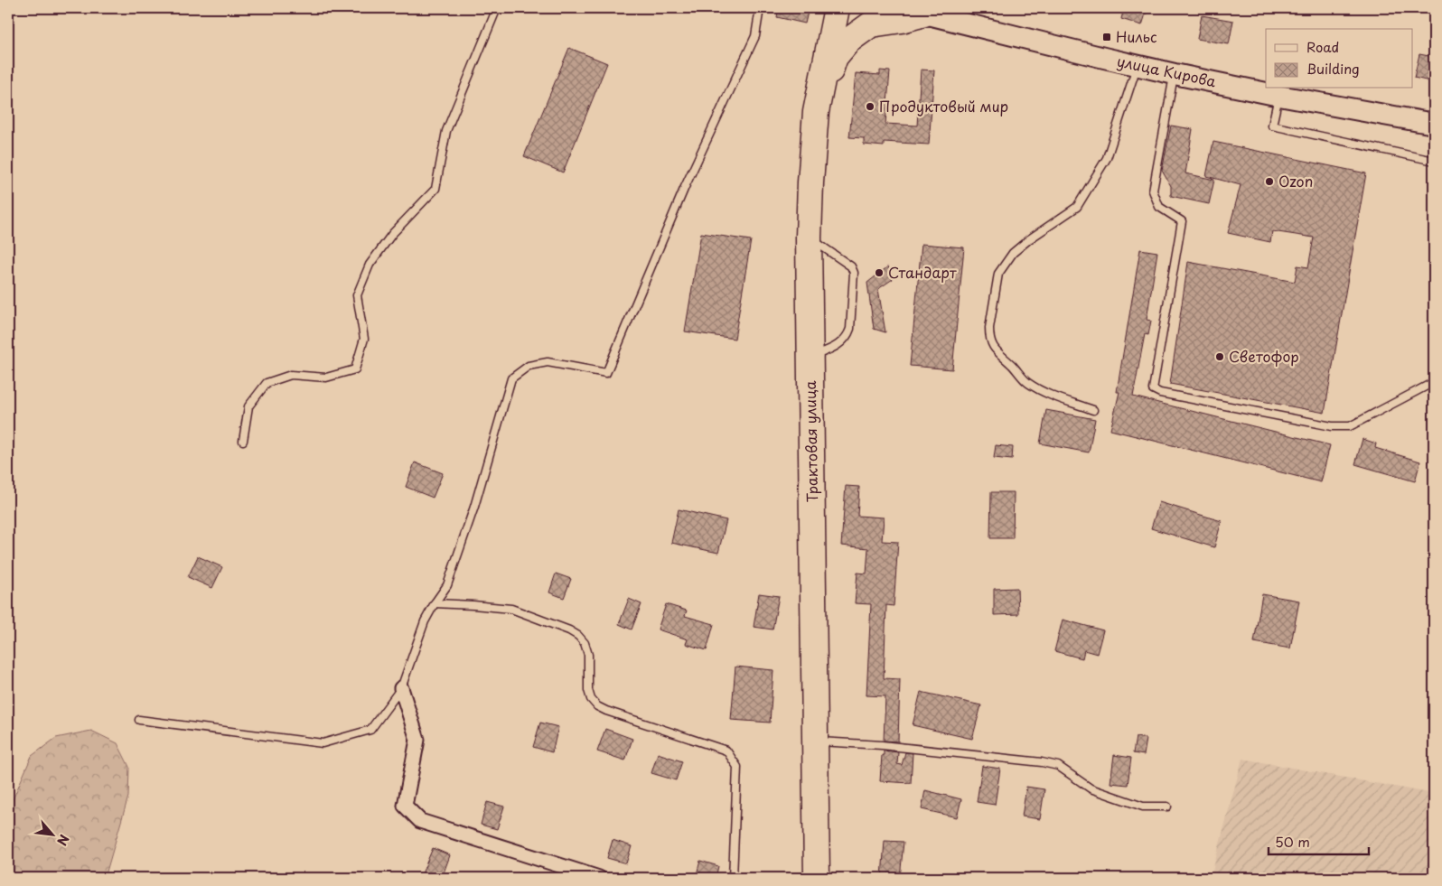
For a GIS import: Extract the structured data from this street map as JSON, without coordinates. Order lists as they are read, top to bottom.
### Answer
{
  "streets": {
    "highway": ["Трактовая улица"],
    "street": ["улица Кирова"]
  },
  "places": {
    "transit": ["Нильс"],
    "other": [
      "Продуктовый мир",
      "Ozon",
      "Стандарт",
      "Светофор"
    ]
  },
  "legend": ["Road", "Building"],
  "scale_bar": "50 m",
  "north": "bottom right"
}
